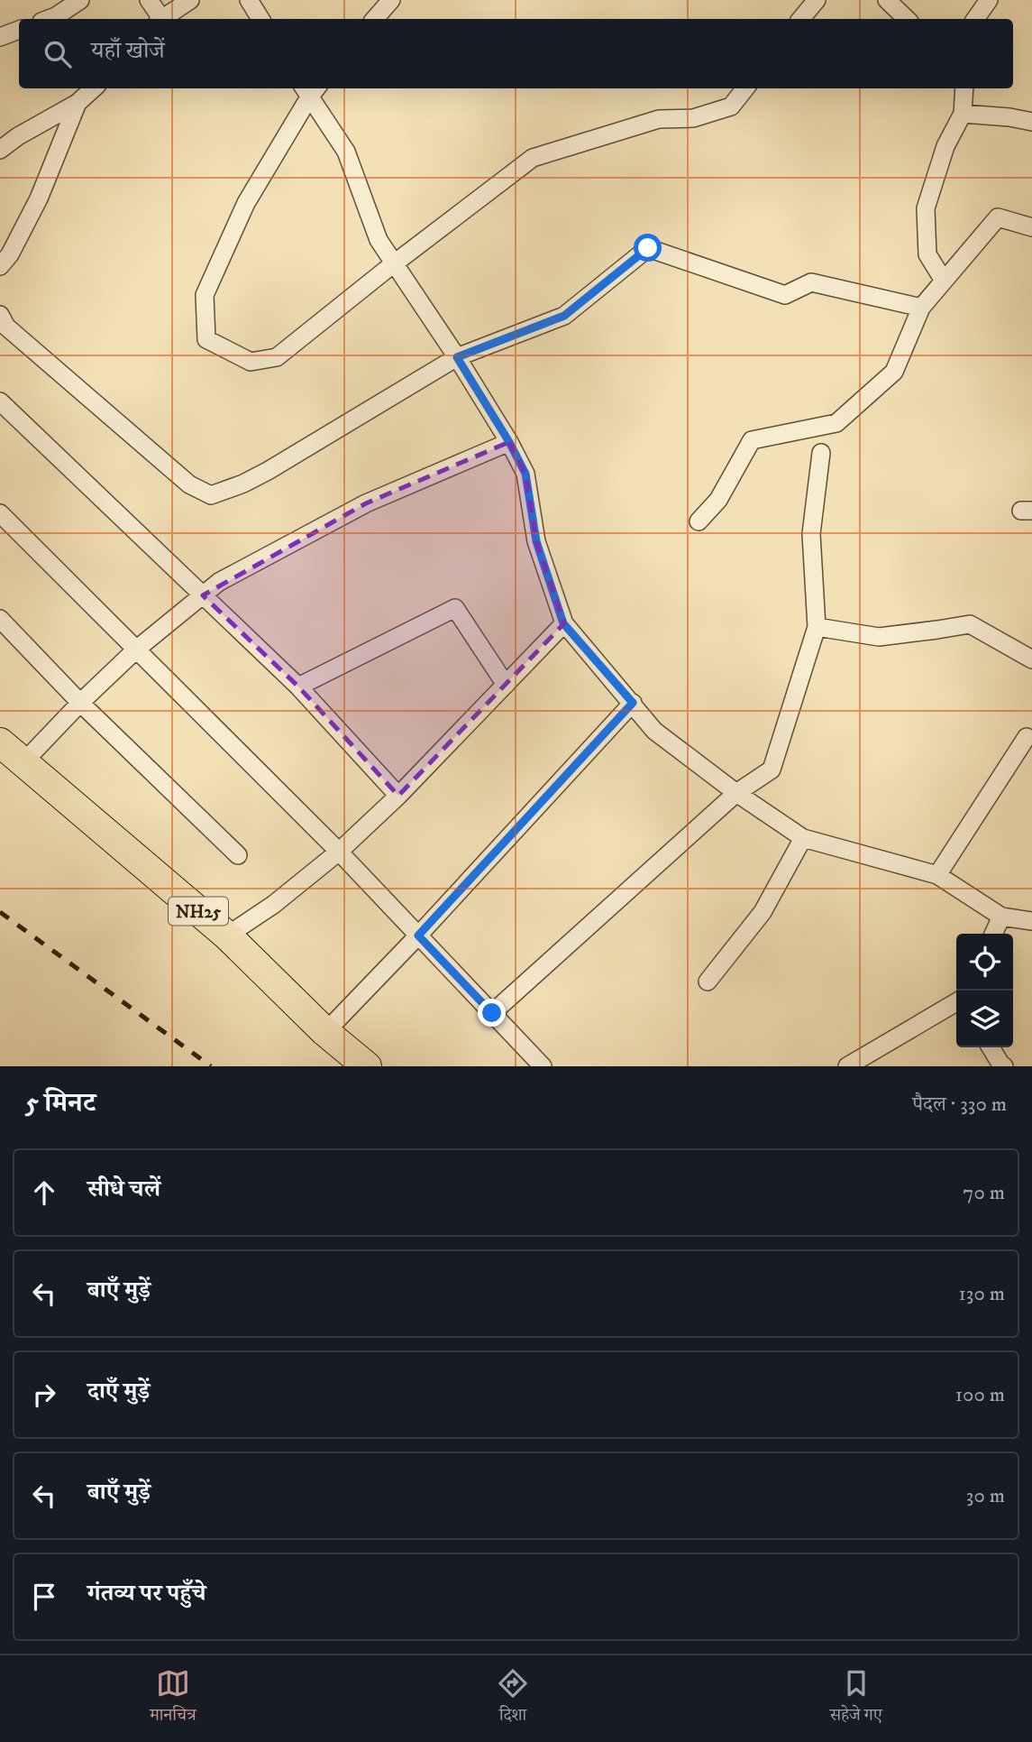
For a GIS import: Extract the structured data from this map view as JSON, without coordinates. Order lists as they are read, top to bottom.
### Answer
{
  "streets": {
    "highway": ["NH25"]
  },
  "page": {
    "search": "यहाँ खोजें",
    "heading": ["5 मिनट", "पैदल · 330 m"],
    "list": [
      ["सीधे चलें", "70 m"],
      ["बाएँ मुड़ें", "130 m"],
      ["दाएँ मुड़ें", "100 m"],
      ["बाएँ मुड़ें", "30 m"],
      "गंतव्य पर पहुँचे"
    ],
    "nav": ["मानचित्र", "दिशा", "सहेजे गए"]
  }
}
